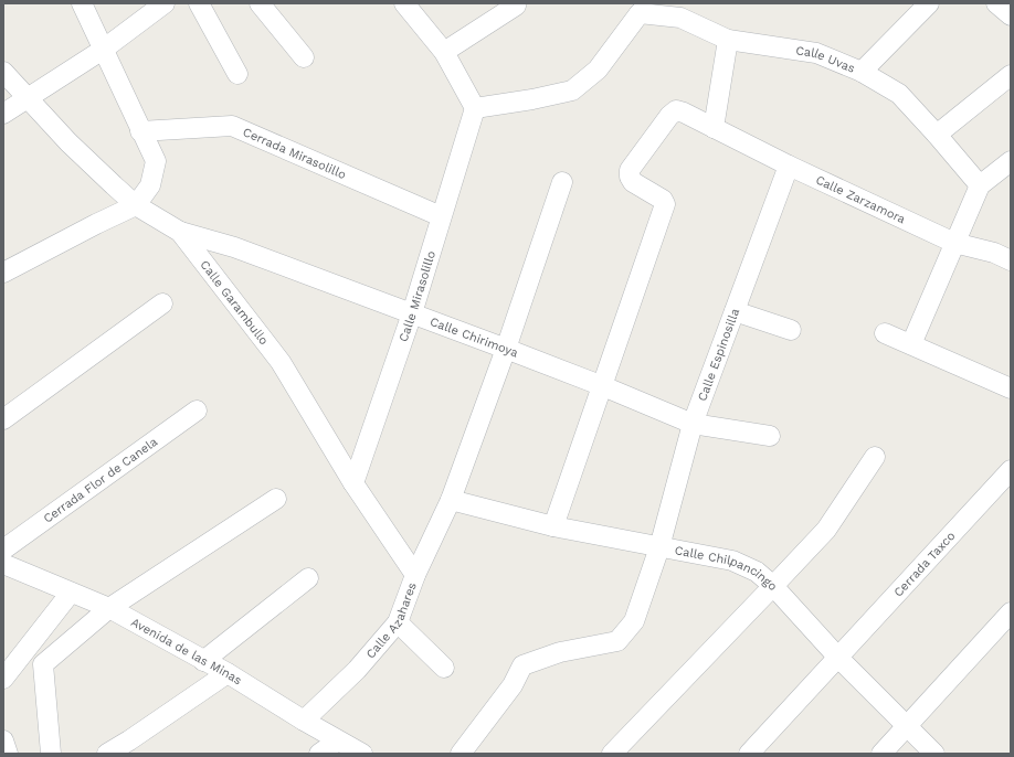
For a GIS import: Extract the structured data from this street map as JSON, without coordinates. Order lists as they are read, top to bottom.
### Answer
{
  "streets": {
    "street": [
      "Calle Uvas",
      "Cerrada Mirasolillo",
      "Calle Zarzamora",
      "Calle Mirasolillo",
      "Calle Garambullo",
      "Calle Chirimoya",
      "Calle Espinosilla",
      "Cerrada Flor de Canela",
      "Cerrada Taxco",
      "Calle Chilpancingo",
      "Calle Azahares",
      "Avenida de las Minas"
    ]
  },
  "crossings": [
    ["Cerrada Mirasolillo", "Calle Mirasolillo"],
    ["Calle Zarzamora", "Calle Chirimoya"],
    ["Calle Zarzamora", "Calle Espinosilla"],
    ["Calle Mirasolillo", "Calle Garambullo"],
    ["Calle Mirasolillo", "Calle Chirimoya"],
    ["Calle Garambullo", "Calle Chirimoya"],
    ["Calle Garambullo", "Calle Azahares"],
    ["Calle Chirimoya", "Calle Espinosilla"],
    ["Calle Chirimoya", "Calle Azahares"],
    ["Calle Espinosilla", "Calle Chilpancingo"],
    ["Cerrada Taxco", "Calle Chilpancingo"],
    ["Calle Chilpancingo", "Calle Azahares"],
    ["Calle Azahares", "Avenida de las Minas"]
  ]
}
